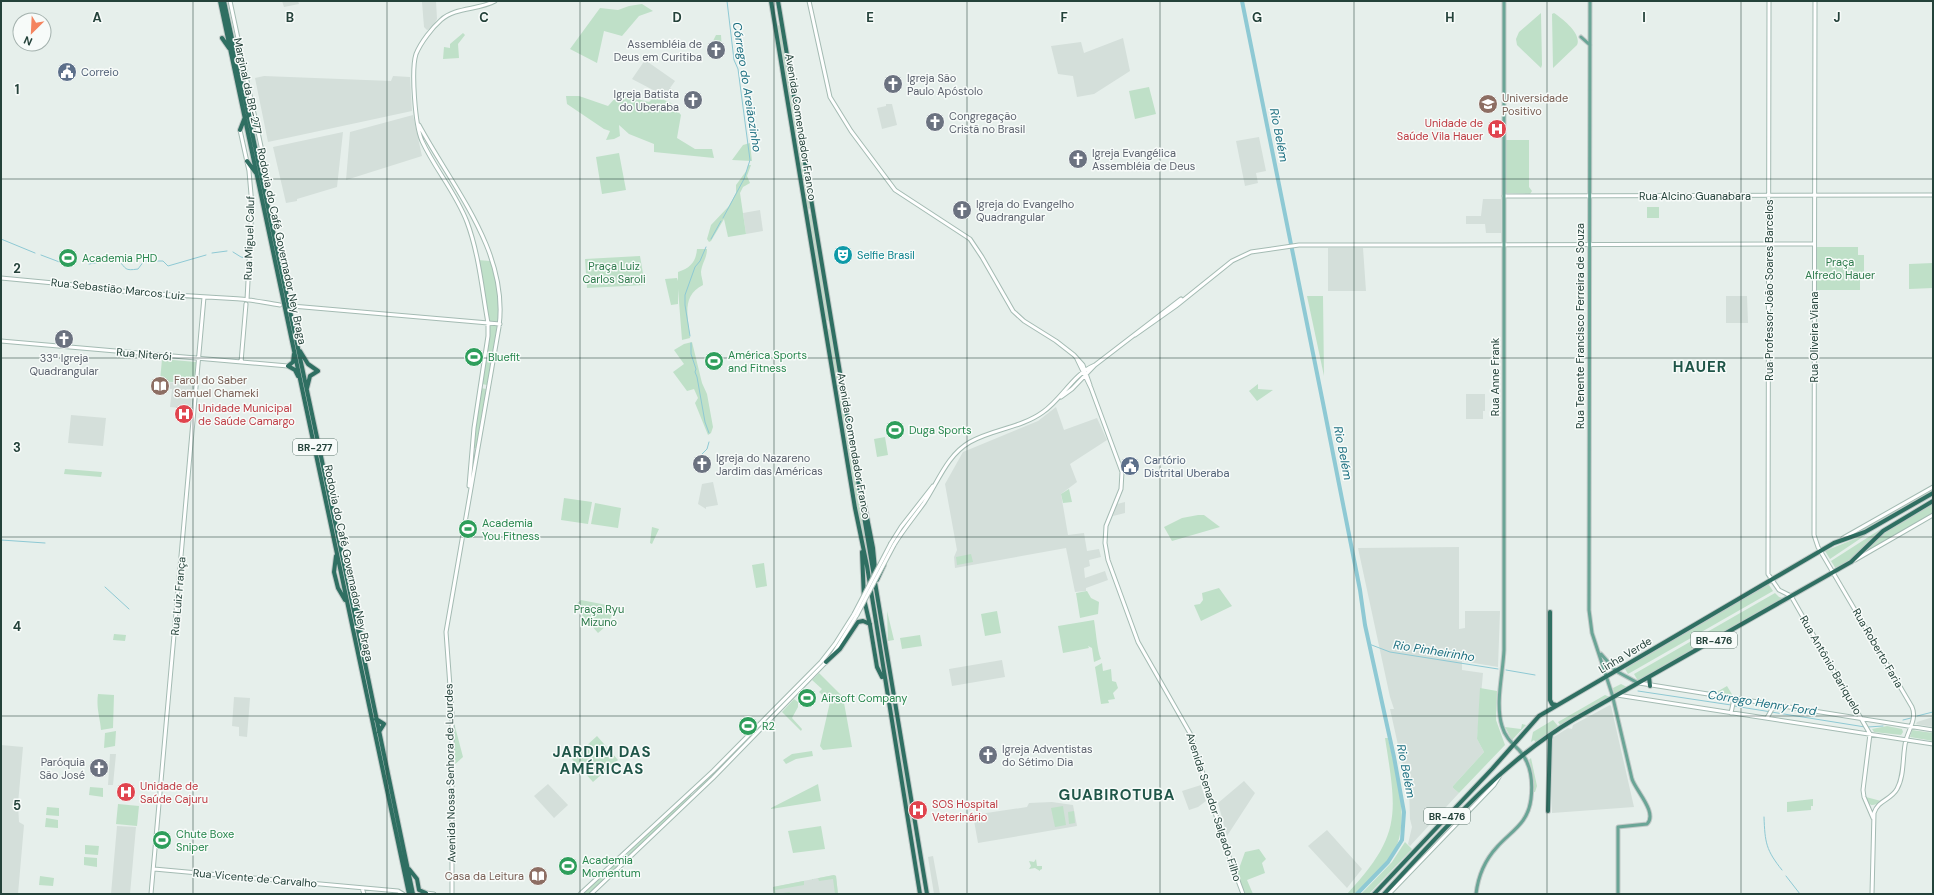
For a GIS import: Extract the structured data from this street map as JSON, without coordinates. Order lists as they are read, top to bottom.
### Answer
{
  "streets": {
    "highway": [
      "Avenida Comendador Franco",
      "Rodovia do Café Governador Ney Braga",
      "BR-277",
      "BR-476",
      "Linha Verde"
    ],
    "main road": [
      "Marginal da BR-277",
      "Rua Alcino Guanabara",
      "Rua Miguel Caluf",
      "Rua Sebastião Marcos Luiz",
      "Rua Professor João Soares Barcelos",
      "Rua Tenente Francisco Ferreira de Souza",
      "Rua Oliveira Viana",
      "Rua Niterói",
      "Rua Anne Frank",
      "Rua Luiz França",
      "Rua Roberto Faria",
      "Rua Antônio Bariquelo",
      "Avenida Nossa Senhora de Lourdes",
      "Avenida Senador Salgado Filho",
      "Rua Vicente de Carvalho"
    ]
  },
  "crossings": [
    ["Marginal da BR-277", "Rodovia do Café Governador Ney Braga"],
    ["Rua Alcino Guanabara", "Rua Professor João Soares Barcelos"],
    ["Rua Alcino Guanabara", "Rua Tenente Francisco Ferreira de Souza"],
    ["Rua Alcino Guanabara", "Rua Oliveira Viana"],
    ["Rua Alcino Guanabara", "Rua Anne Frank"],
    ["Rua Miguel Caluf", "Rua Sebastião Marcos Luiz"],
    ["Rua Miguel Caluf", "Rua Niterói"],
    ["Rua Sebastião Marcos Luiz", "Rua Luiz França"],
    ["Rua Professor João Soares Barcelos", "Linha Verde"],
    ["Rua Tenente Francisco Ferreira de Souza", "BR-476"],
    ["Rua Tenente Francisco Ferreira de Souza", "Linha Verde"],
    ["Rua Oliveira Viana", "BR-476"],
    ["Rua Oliveira Viana", "Rua Roberto Faria"],
    ["Rua Oliveira Viana", "Linha Verde"],
    ["Rua Niterói", "Rua Luiz França"],
    ["Rua Anne Frank", "BR-476"],
    ["Rua Anne Frank", "Linha Verde"],
    ["Rua Luiz França", "Rua Vicente de Carvalho"],
    ["BR-476", "Rua Roberto Faria"],
    ["BR-476", "Rua Antônio Bariquelo"]
  ],
  "districts": ["HAUER", "JARDIM DAS AMÉRICAS", "GUABIROTUBA"],
  "water": [
    "Córrego do Areiãozinho",
    "Rio Belém",
    "Rio Pinheirinho",
    "Córrego Henry Ford"
  ],
  "parks": ["Praça Alfredo Hauer", "Praça Luiz Carlos Saroli", "Praça Ryu Mizuno"],
  "places": {
    "church": [
      "Assembléia de Deus em Curitiba",
      "Igreja São Paulo Apóstolo",
      "Igreja Batista do Uberaba",
      "Congregação Cristã no Brasil",
      "Igreja Evangélica Assembléia de Deus",
      "Igreja do Evangelho Quadrangular",
      "33ª Igreja Quadrangular",
      "Igreja do Nazareno Jardim das Américas",
      "Igreja Adventistas do Sétimo Dia",
      "Paróquia São José"
    ],
    "public building": ["Correio", "Cartório Distrital Uberaba"],
    "school or university": ["Universidade Positivo"],
    "hospital": [
      "Unidade de Saúde Vila Hauer",
      "Unidade Municipal de Saúde Camargo",
      "Unidade de Saúde Cajuru",
      "SOS Hospital Veterinário"
    ],
    "theatre": ["Selfie Brasil"],
    "sports": [
      "Academia PHD",
      "Bluefit",
      "América Sports and Fitness",
      "Duga Sports",
      "Academia You Fitness",
      "Airsoft Company",
      "R2",
      "Chute Boxe Sniper",
      "Academia Momentum"
    ],
    "library": ["Farol do Saber Samuel Chameki", "Casa da Leitura"]
  },
  "north": "bottom left",
  "grid": {
    "columns": [
      "A",
      "B",
      "C",
      "D",
      "E",
      "F",
      "G",
      "H",
      "I",
      "J"
    ],
    "rows": [
      "1",
      "2",
      "3",
      "4",
      "5"
    ]
  }
}
